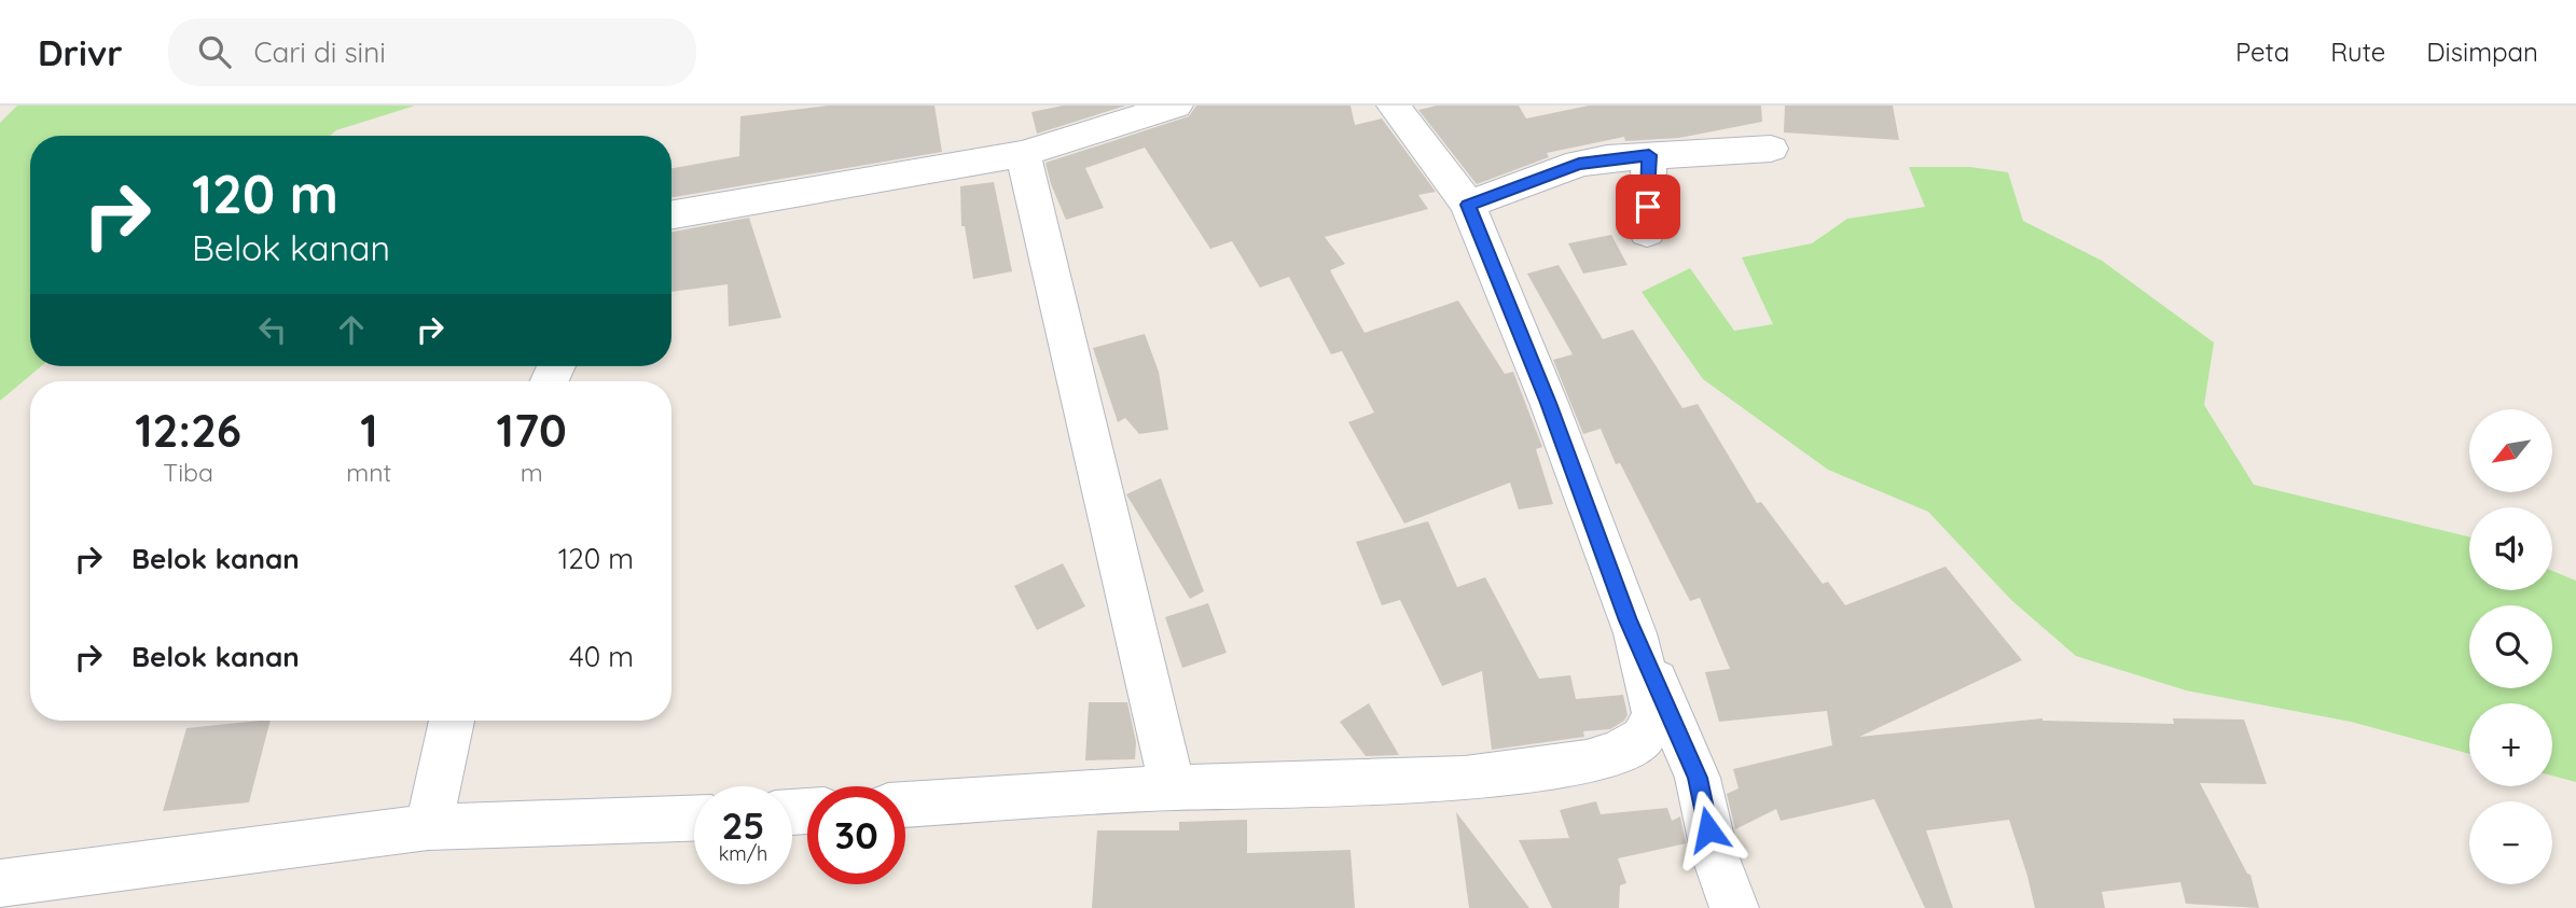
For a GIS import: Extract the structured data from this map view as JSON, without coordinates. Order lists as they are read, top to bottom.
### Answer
{
  "north": "bottom left",
  "page": {
    "header": "Drivr",
    "search": "Cari di sini",
    "nav": ["Peta", "Rute", "Disimpan"],
    "turn": ["120 m", "Belok kanan"],
    "eta": [
      "12:26",
      "Tiba",
      "1",
      "mnt",
      "170",
      "m"
    ],
    "map_buttons": ["+", "−"],
    "list": [
      {
        "name": "Belok kanan",
        "value": "120 m"
      },
      {
        "name": "Belok kanan",
        "value": "40 m"
      }
    ],
    "speed": "25 km/h",
    "limit": "30"
  }
}
